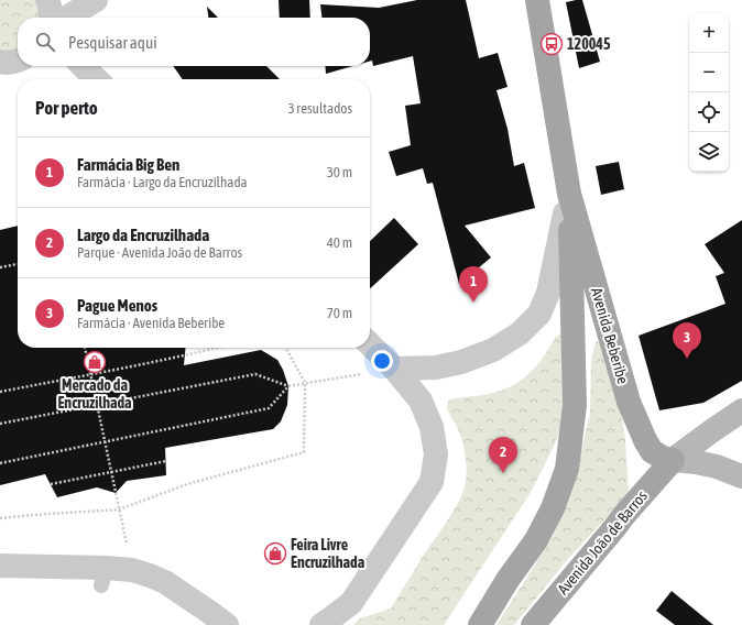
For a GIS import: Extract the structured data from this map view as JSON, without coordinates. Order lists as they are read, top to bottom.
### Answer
{
  "streets": {
    "main road": ["Avenida Beberibe", "Avenida João de Barros"]
  },
  "crossings": [
    ["Avenida Beberibe", "Avenida João de Barros"]
  ],
  "places": {
    "bus stop": ["120045"],
    "shop": ["Mercado da Encruzilhada", "Feira Livre Encruzilhada"]
  },
  "page": {
    "map_buttons": ["+", "−"],
    "search": "Pesquisar aqui",
    "heading": ["Por perto", "3 resultados"],
    "list": [
      {
        "mark": "1",
        "name": "Farmácia Big Ben",
        "note": "Farmácia · Largo da Encruzilhada",
        "value": "30 m"
      },
      {
        "mark": "2",
        "name": "Largo da Encruzilhada",
        "note": "Parque · Avenida João de Barros",
        "value": "40 m"
      },
      {
        "mark": "3",
        "name": "Pague Menos",
        "note": "Farmácia · Avenida Beberibe",
        "value": "70 m"
      }
    ],
    "pins": ["1", "3", "2"]
  }
}
